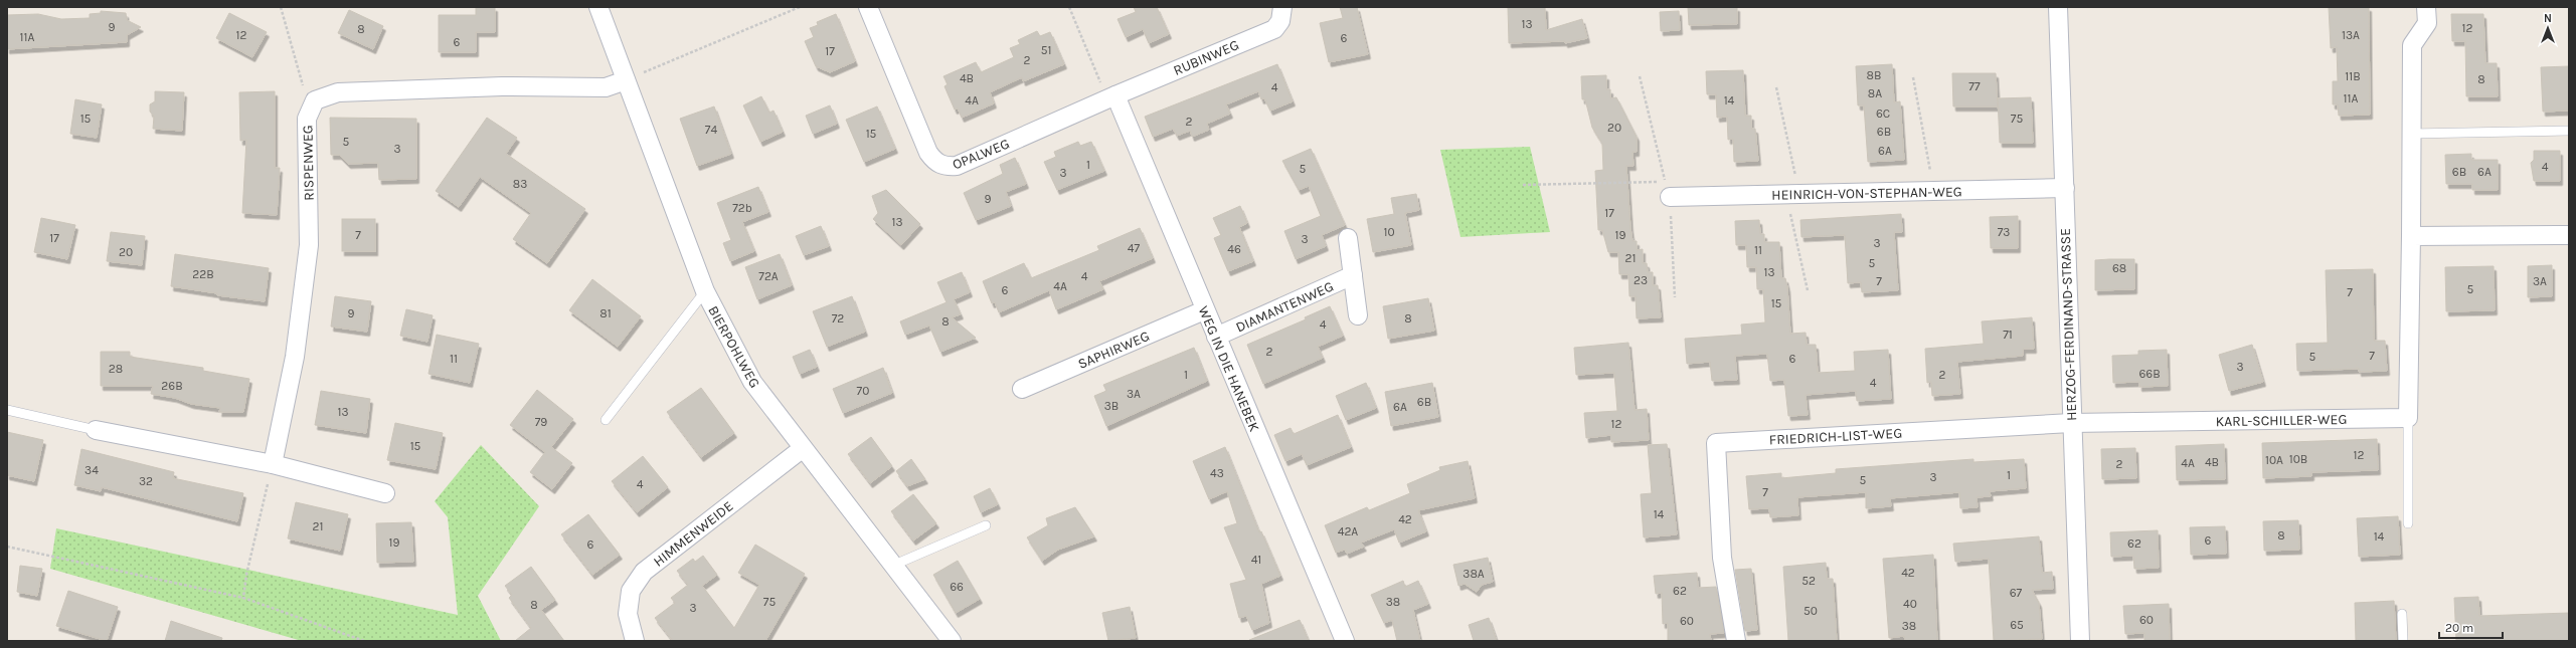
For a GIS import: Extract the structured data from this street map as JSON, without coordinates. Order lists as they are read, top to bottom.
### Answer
{
  "streets": {
    "street": [
      "RUBINWEG",
      "OPALWEG",
      "RISPENWEG",
      "HEINRICH-VON-STEPHAN-WEG",
      "DIAMANTENWEG",
      "HERZOG-FERDINAND-STRASSE",
      "BIERPOHLWEG",
      "SAPHIRWEG",
      "WEG IN DIE HANEBEK",
      "KARL-SCHILLER-WEG",
      "FRIEDRICH-LIST-WEG",
      "HIMMENWEIDE"
    ]
  },
  "crossings": [
    ["RUBINWEG", "OPALWEG"],
    ["RUBINWEG", "WEG IN DIE HANEBEK"],
    ["OPALWEG", "WEG IN DIE HANEBEK"],
    ["HEINRICH-VON-STEPHAN-WEG", "HERZOG-FERDINAND-STRASSE"],
    ["DIAMANTENWEG", "WEG IN DIE HANEBEK"],
    ["HERZOG-FERDINAND-STRASSE", "KARL-SCHILLER-WEG"],
    ["HERZOG-FERDINAND-STRASSE", "FRIEDRICH-LIST-WEG"],
    ["BIERPOHLWEG", "HIMMENWEIDE"],
    ["SAPHIRWEG", "WEG IN DIE HANEBEK"],
    ["KARL-SCHILLER-WEG", "FRIEDRICH-LIST-WEG"]
  ],
  "house_numbers": [
    "13",
    "9",
    "12",
    "8",
    "12",
    "13A",
    "11A",
    "6",
    "6",
    "51",
    "17",
    "2",
    "8B",
    "11B",
    "4B",
    "8",
    "77",
    "4",
    "8A",
    "11A",
    "4A",
    "14",
    "6C",
    "15",
    "75",
    "2",
    "20",
    "74",
    "6B",
    "15",
    "5",
    "3",
    "6A",
    "1",
    "4",
    "5",
    "6B",
    "6A",
    "3",
    "83",
    "9",
    "72b",
    "17",
    "13",
    "10",
    "73",
    "7",
    "19",
    "17",
    "3",
    "3",
    "47",
    "46",
    "11",
    "20",
    "21",
    "5",
    "68",
    "13",
    "22B",
    "72A",
    "4",
    "23",
    "7",
    "3A",
    "4A",
    "5",
    "6",
    "7",
    "15",
    "9",
    "81",
    "72",
    "8",
    "8",
    "4",
    "71",
    "2",
    "7",
    "5",
    "11",
    "6",
    "3",
    "28",
    "66B",
    "1",
    "2",
    "4",
    "26B",
    "70",
    "3A",
    "6B",
    "3B",
    "6A",
    "13",
    "79",
    "12",
    "15",
    "12",
    "10B",
    "10A",
    "4B",
    "4A",
    "2",
    "34",
    "43",
    "1",
    "3",
    "5",
    "32",
    "4",
    "7",
    "14",
    "42",
    "21",
    "42A",
    "8",
    "14",
    "6",
    "19",
    "62",
    "6",
    "41",
    "42",
    "38A",
    "52",
    "66",
    "62",
    "67",
    "75",
    "38",
    "40",
    "8",
    "3",
    "50",
    "60",
    "60",
    "65",
    "38"
  ],
  "scale_bar": "20 m",
  "north": "top"
}
